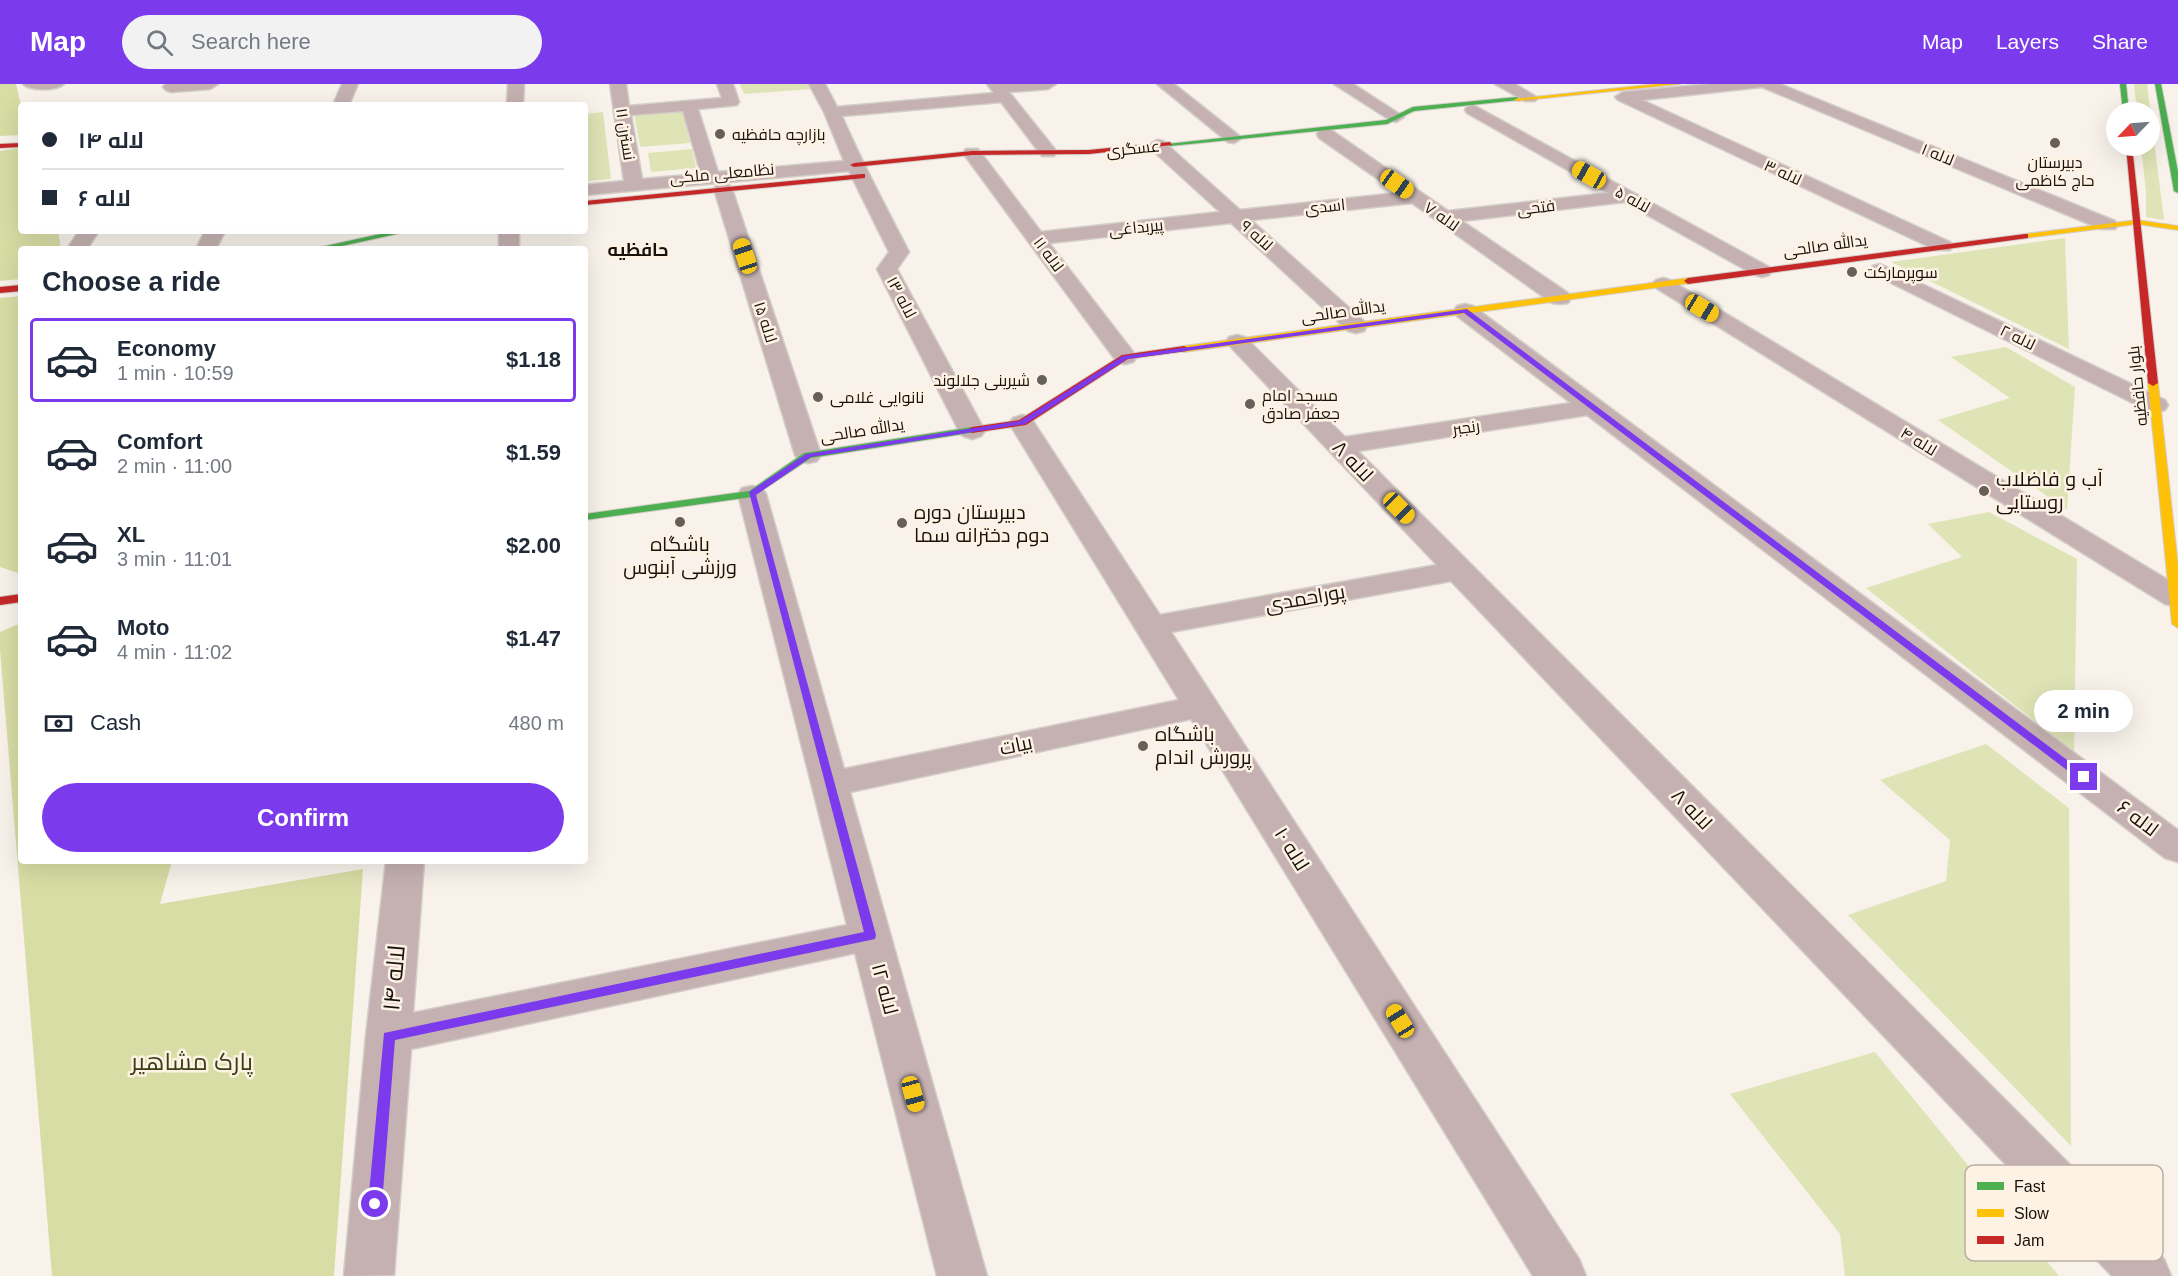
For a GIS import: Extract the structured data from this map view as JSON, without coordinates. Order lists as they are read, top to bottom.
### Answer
{
  "streets": {
    "street": [
      "نسترن ۱۱",
      "عسگری",
      "لاله ۱",
      "لاله ۳",
      "نظامعلی ملکی",
      "لاله ۵",
      "اسدی",
      "فتحی",
      "لاله ۷",
      "پیربداغی",
      "لاله ۹",
      "یدالله صالحی",
      "لاله ۱۱",
      "لاله ۱۳",
      "لاله ۱۵",
      "لاله ۲",
      "بلوار حافظیه",
      "رنجبر",
      "لاله ۴",
      "لاله ۸",
      "پوراحمدی",
      "بیات",
      "لاله ۶",
      "لاله ۱۰",
      "لاله ۱۴",
      "لاله ۱۲"
    ]
  },
  "crossings": [
    ["نسترن ۱۱", "عسگری"],
    ["عسگری", "لاله ۳"],
    ["عسگری", "نظامعلی ملکی"],
    ["عسگری", "لاله ۹"],
    ["عسگری", "لاله ۱۱"],
    ["عسگری", "لاله ۱۳"],
    ["عسگری", "لاله ۱۵"],
    ["لاله ۱", "یدالله صالحی"],
    ["لاله ۳", "یدالله صالحی"],
    ["لاله ۵", "فتحی"],
    ["لاله ۵", "یدالله صالحی"],
    ["اسدی", "لاله ۷"],
    ["اسدی", "پیربداغی"],
    ["اسدی", "لاله ۹"],
    ["فتحی", "لاله ۷"],
    ["لاله ۷", "یدالله صالحی"],
    ["پیربداغی", "لاله ۹"],
    ["پیربداغی", "لاله ۱۱"],
    ["لاله ۹", "یدالله صالحی"],
    ["یدالله صالحی", "لاله ۱۱"],
    ["یدالله صالحی", "لاله ۱۳"],
    ["یدالله صالحی", "لاله ۱۵"],
    ["یدالله صالحی", "بلوار حافظیه"],
    ["یدالله صالحی", "لاله ۴"],
    ["یدالله صالحی", "لاله ۸"],
    ["یدالله صالحی", "لاله ۶"],
    ["یدالله صالحی", "لاله ۱۰"],
    ["یدالله صالحی", "لاله ۱۲"],
    ["لاله ۲", "بلوار حافظیه"],
    ["بلوار حافظیه", "لاله ۴"],
    ["رنجبر", "لاله ۸"],
    ["رنجبر", "لاله ۶"],
    ["لاله ۸", "پوراحمدی"],
    ["پوراحمدی", "لاله ۱۰"],
    ["بیات", "لاله ۱۰"],
    ["بیات", "لاله ۱۲"]
  ],
  "districts": ["حافظیه"],
  "parks": ["پارک مشاهیر"],
  "places": [
    "بازارچه حافظیه",
    "دبیرستان حاج کاظمی",
    "سوپرمارکت",
    "شیرینی جلالوند",
    "نانوایی غلامی",
    "مسجد امام جعفر صادق",
    "آب و فاضلاب روستایی",
    "باشگاه ورزشی آبنوس",
    "دبیرستان دوره دوم دخترانه سما",
    "باشگاه پرورش اندام"
  ],
  "legend": ["Fast", "Slow", "Jam"],
  "north": "bottom left",
  "page": {
    "header": "Map",
    "search": "Search here",
    "nav": ["Map", "Layers", "Share"],
    "banner": ["لاله ۱۴", "لاله ۶"],
    "heading": "Choose a ride",
    "list": [
      {
        "name": "Economy",
        "note": "1 min · 10:59",
        "value": "$1.18"
      },
      {
        "name": "Comfort",
        "note": "2 min · 11:00",
        "value": "$1.59"
      },
      {
        "name": "XL",
        "note": "3 min · 11:01",
        "value": "$2.00"
      },
      {
        "name": "Moto",
        "note": "4 min · 11:02",
        "value": "$1.47"
      }
    ],
    "bubble": "2 min",
    "pay": ["Cash", "480 m"],
    "buttons": "Confirm"
  }
}
